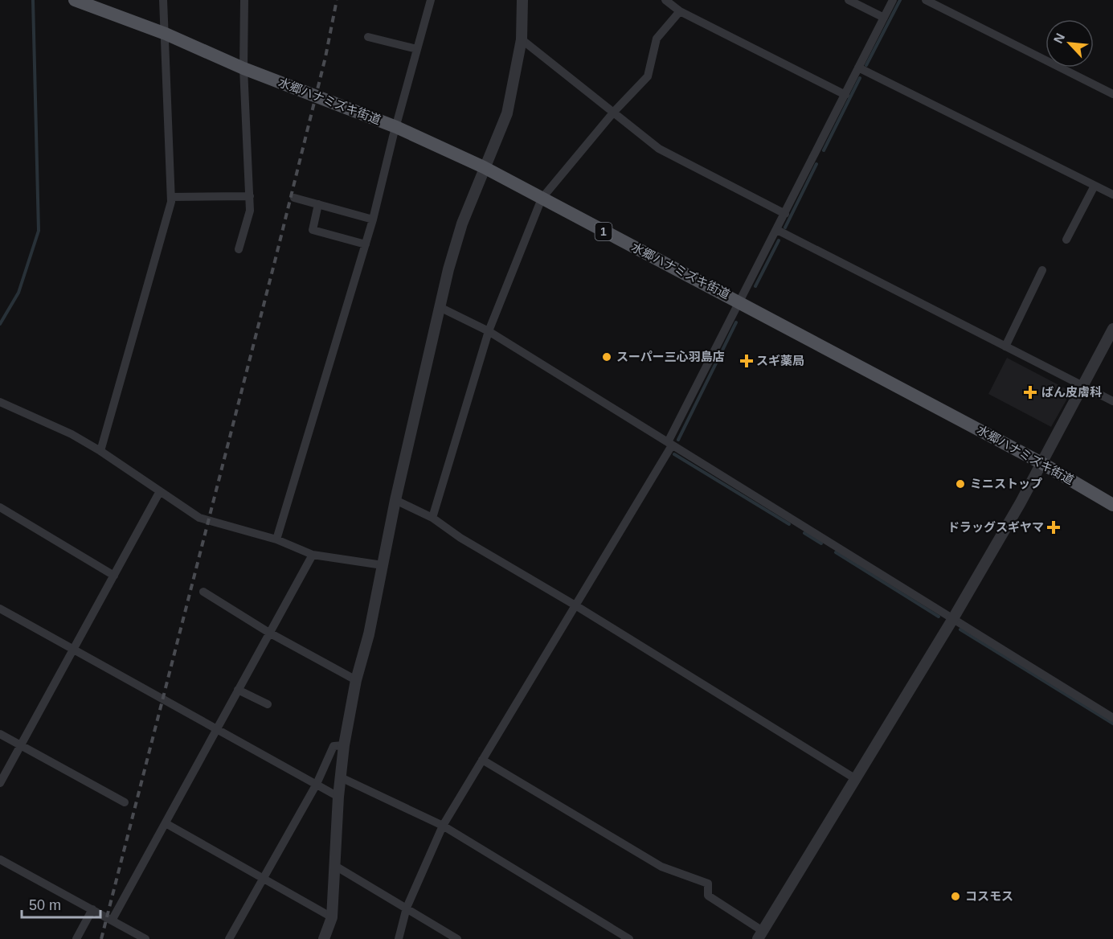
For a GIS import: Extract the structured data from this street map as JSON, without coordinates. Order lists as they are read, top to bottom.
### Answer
{
  "streets": {
    "main road": ["水郷ハナミズキ街道", "1"]
  },
  "places": {
    "other": ["スーパー三心羽島店", "ミニストップ", "コスモス"],
    "health": ["スギ薬局", "ばん皮膚科", "ドラッグスギヤマ"]
  },
  "scale_bar": "50 m",
  "north": "top left"
}
